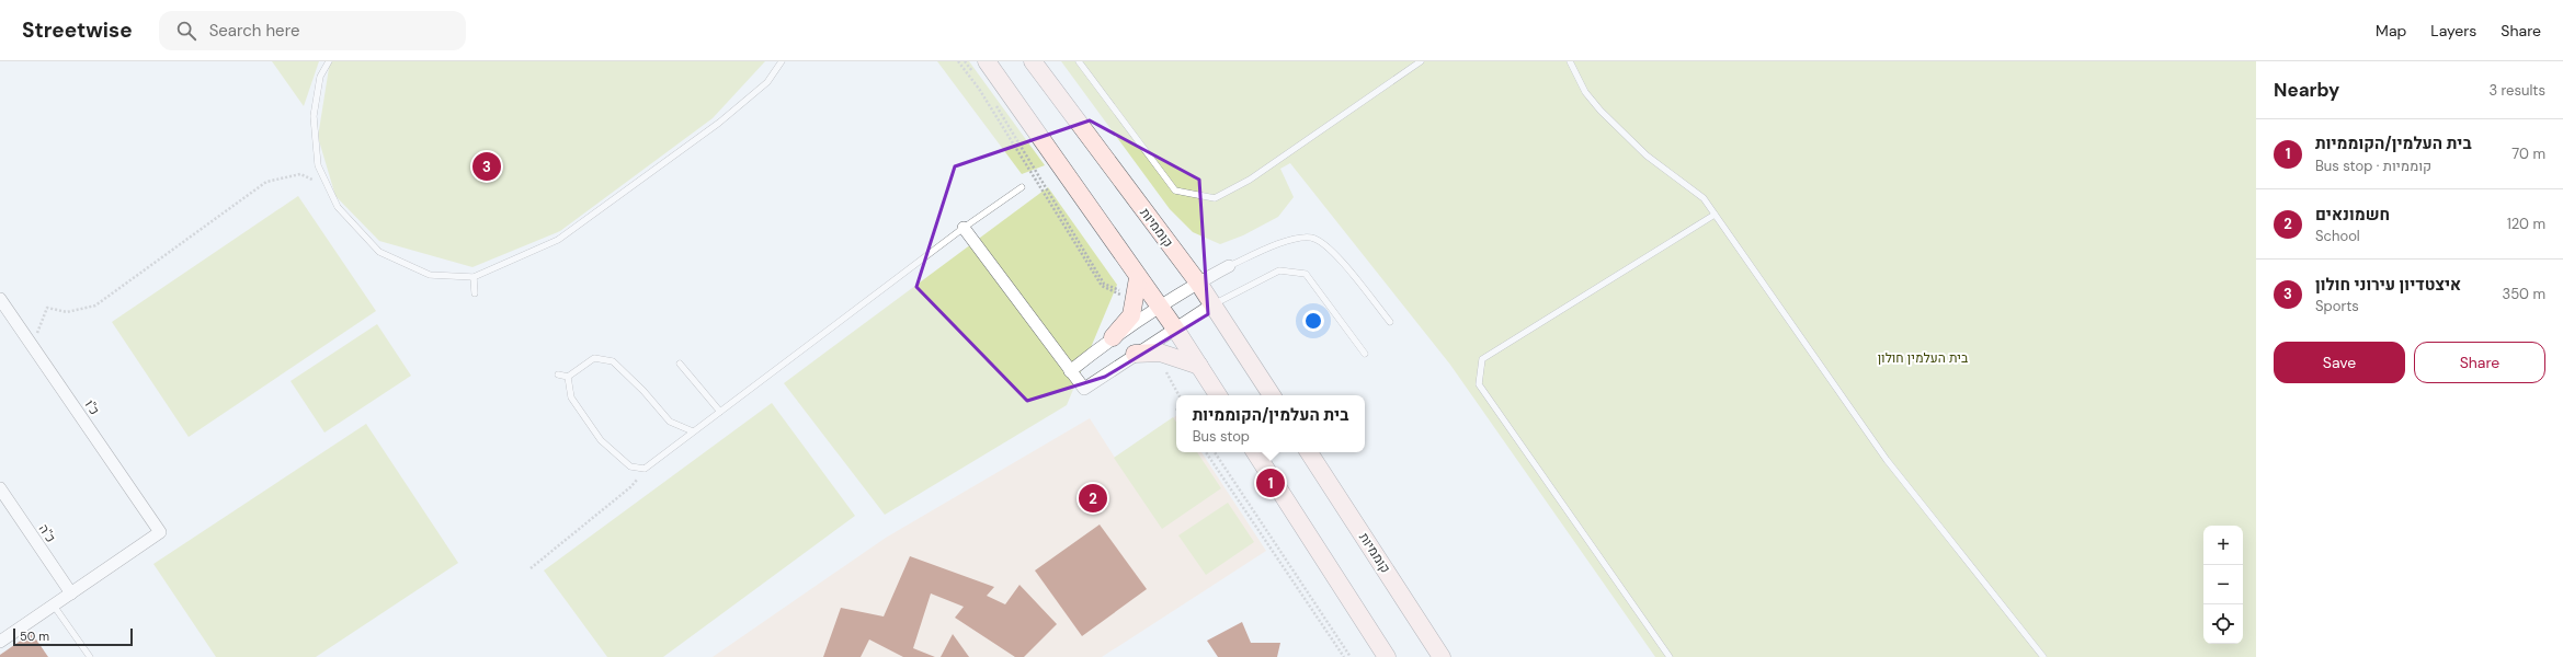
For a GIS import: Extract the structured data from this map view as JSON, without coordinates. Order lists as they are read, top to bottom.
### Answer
{
  "streets": {
    "main road": ["קוממיות"],
    "street": ["כ\"ו", "כ\"ה"]
  },
  "crossings": [
    ["כ\"ו", "כ\"ה"]
  ],
  "parks": ["בית העלמין חולון"],
  "scale_bar": "50 m",
  "page": {
    "header": "Streetwise",
    "search": "Search here",
    "nav": ["Map", "Layers", "Share"],
    "heading": ["Nearby", "3 results"],
    "list": [
      {
        "mark": "1",
        "name": "בית העלמין/הקוממיות",
        "note": "Bus stop · קוממיות",
        "value": "70 m"
      },
      {
        "mark": "2",
        "name": "חשמונאים",
        "note": "School",
        "value": "120 m"
      },
      {
        "mark": "3",
        "name": "איצטדיון עירוני חולון",
        "note": "Sports",
        "value": "350 m"
      }
    ],
    "pins": ["3", "1", "2"],
    "buttons": ["Save", "Share"],
    "popup": ["בית העלמין/הקוממיות", "Bus stop"],
    "map_buttons": ["+", "−"],
    "scale": "50 m"
  }
}
